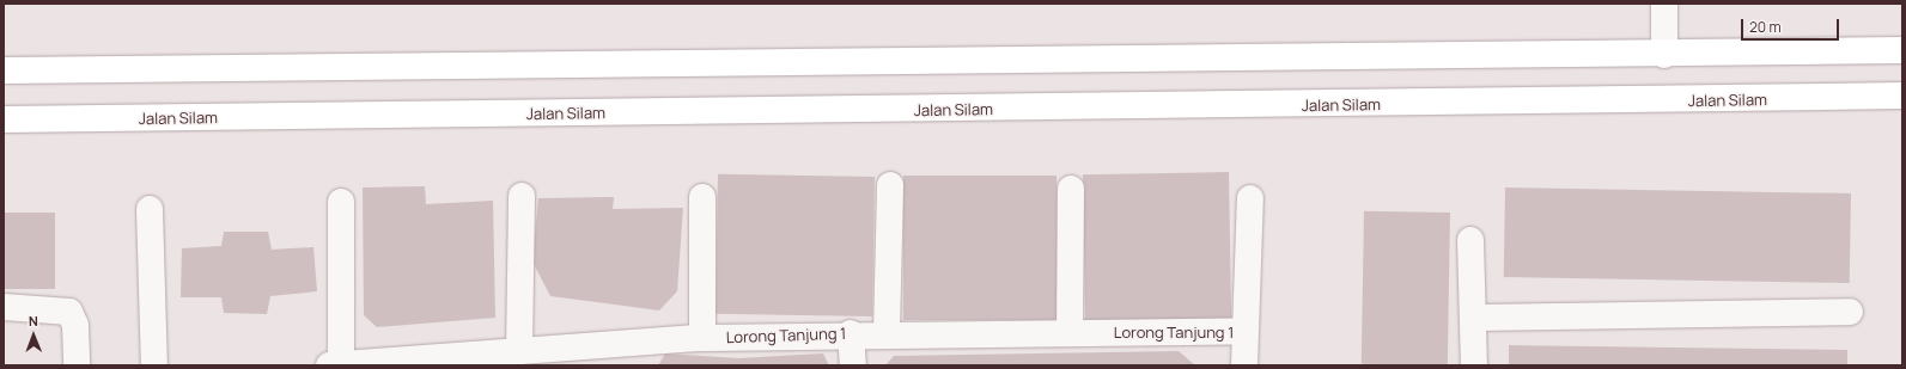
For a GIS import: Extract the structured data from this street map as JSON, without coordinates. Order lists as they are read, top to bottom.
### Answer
{
  "streets": {
    "highway": ["Jalan Silam"],
    "street": ["Lorong Tanjung 1"]
  },
  "scale_bar": "20 m",
  "north": "top"
}
